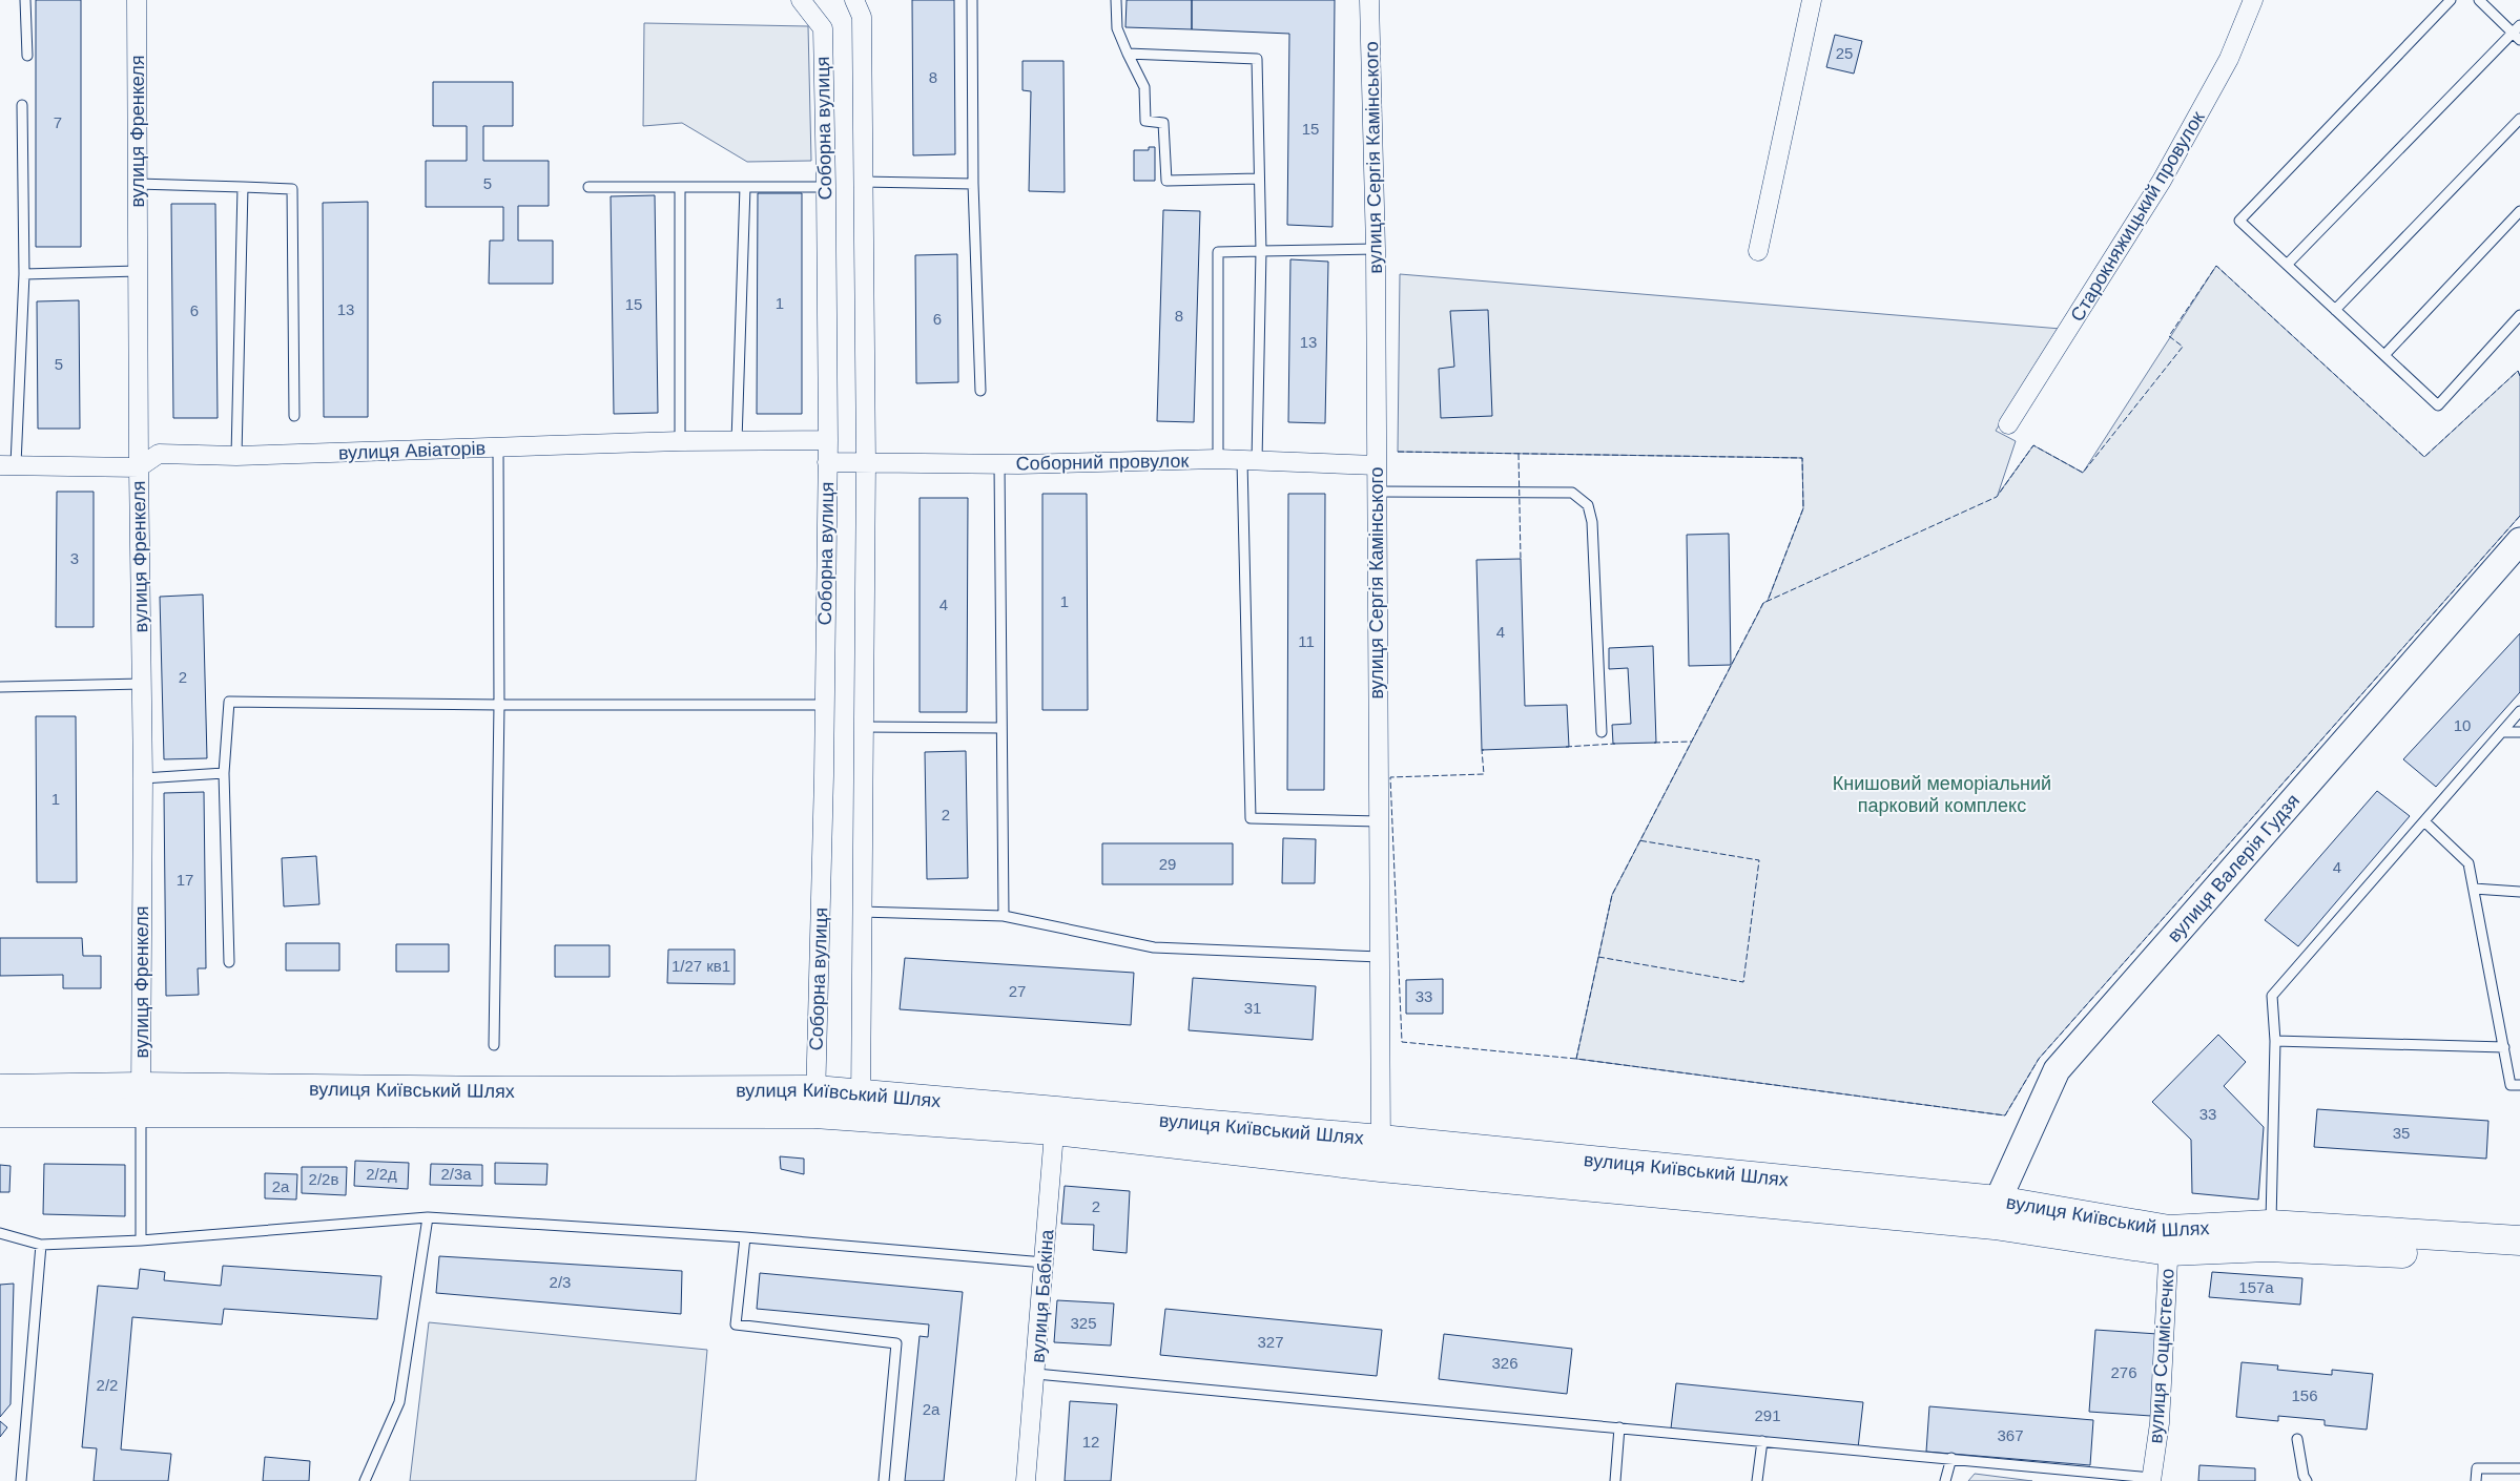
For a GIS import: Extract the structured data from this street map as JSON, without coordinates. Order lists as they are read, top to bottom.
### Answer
{
  "streets": {
    "highway": ["вулиця Київський Шлях"],
    "street": [
      "Соборна вулиця",
      "вулиця Френкеля",
      "вулиця Сергія Камінського",
      "Старокняжицький провулок",
      "вулиця Авіаторів",
      "Соборний провулок",
      "вулиця Валерія Гудзя",
      "вулиця Бабкіна",
      "вулиця Соцмістечко"
    ]
  },
  "crossings": [
    ["Соборна вулиця", "вулиця Авіаторів"],
    ["Соборна вулиця", "Соборний провулок"],
    ["Соборна вулиця", "вулиця Київський Шлях"],
    ["вулиця Френкеля", "вулиця Авіаторів"],
    ["вулиця Френкеля", "вулиця Київський Шлях"],
    ["вулиця Сергія Камінського", "Соборний провулок"],
    ["вулиця Сергія Камінського", "вулиця Київський Шлях"],
    ["вулиця Валерія Гудзя", "вулиця Київський Шлях"],
    ["вулиця Київський Шлях", "вулиця Бабкіна"],
    ["вулиця Київський Шлях", "вулиця Соцмістечко"]
  ],
  "parks": ["Книшовий меморіальний парковий комплекс"],
  "house_numbers": [
    "25",
    "8",
    "7",
    "15",
    "5",
    "1",
    "15",
    "13",
    "6",
    "8",
    "6",
    "13",
    "5",
    "3",
    "1",
    "4",
    "4",
    "11",
    "2",
    "10",
    "1",
    "2",
    "29",
    "4",
    "17",
    "1/27 кв1",
    "27",
    "33",
    "31",
    "33",
    "35",
    "2/2д",
    "2/3а",
    "2/2в",
    "2а",
    "2",
    "2/3",
    "157а",
    "325",
    "327",
    "326",
    "276",
    "2/2",
    "156",
    "2а",
    "291",
    "367",
    "12"
  ]
}
